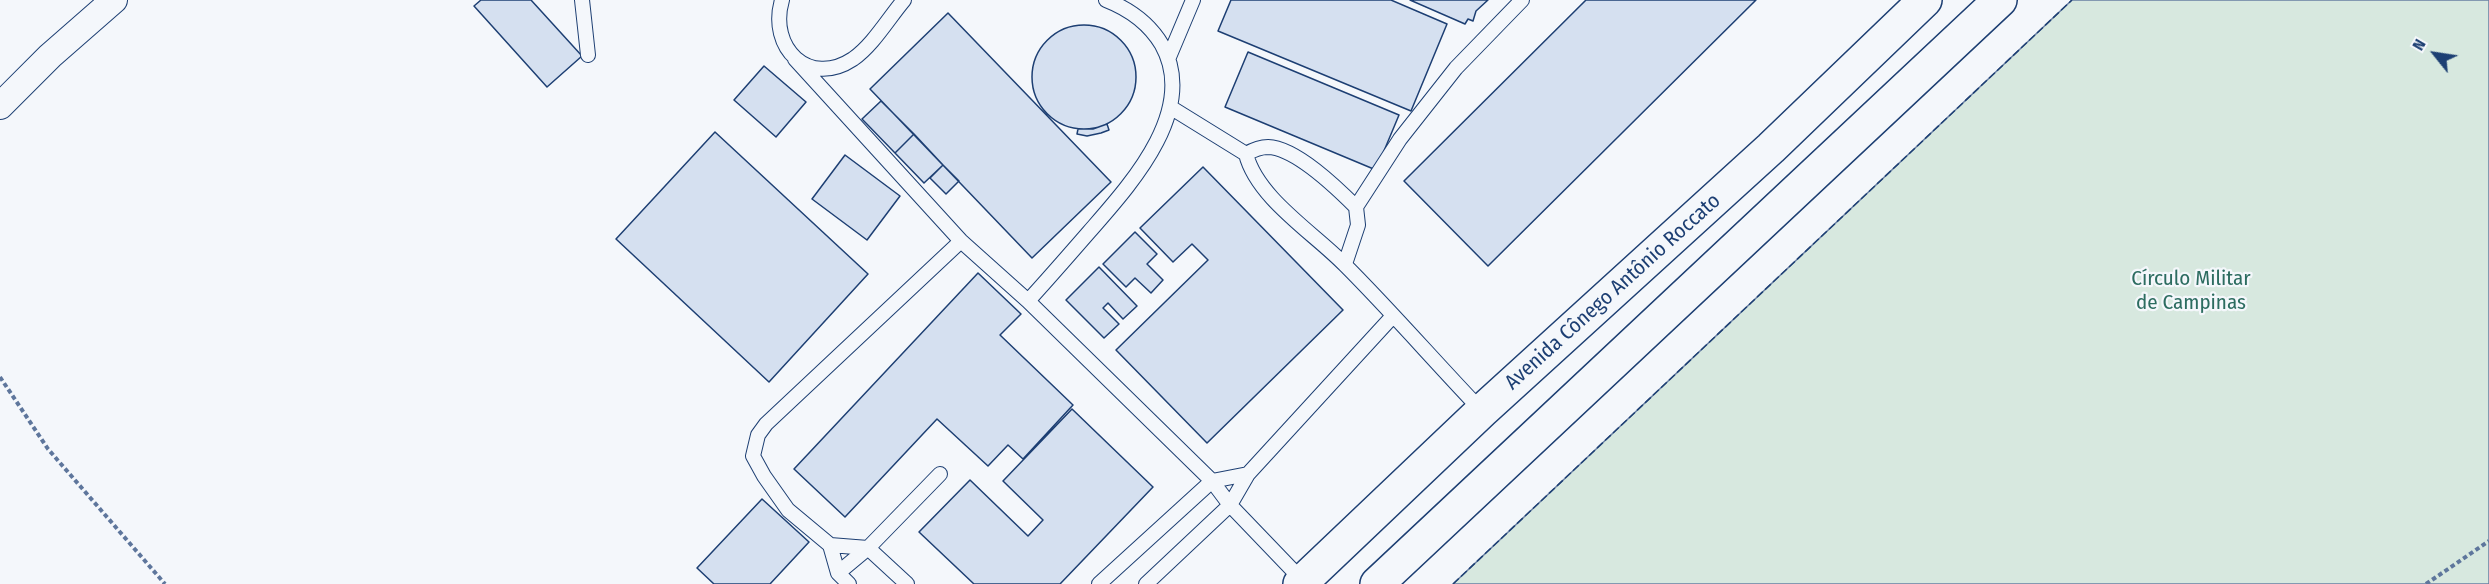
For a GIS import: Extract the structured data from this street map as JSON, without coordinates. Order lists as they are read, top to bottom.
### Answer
{
  "streets": {
    "main road": ["Avenida Cônego Antônio Roccato"]
  },
  "parks": ["Círculo Militar de Campinas"],
  "north": "top left"
}
